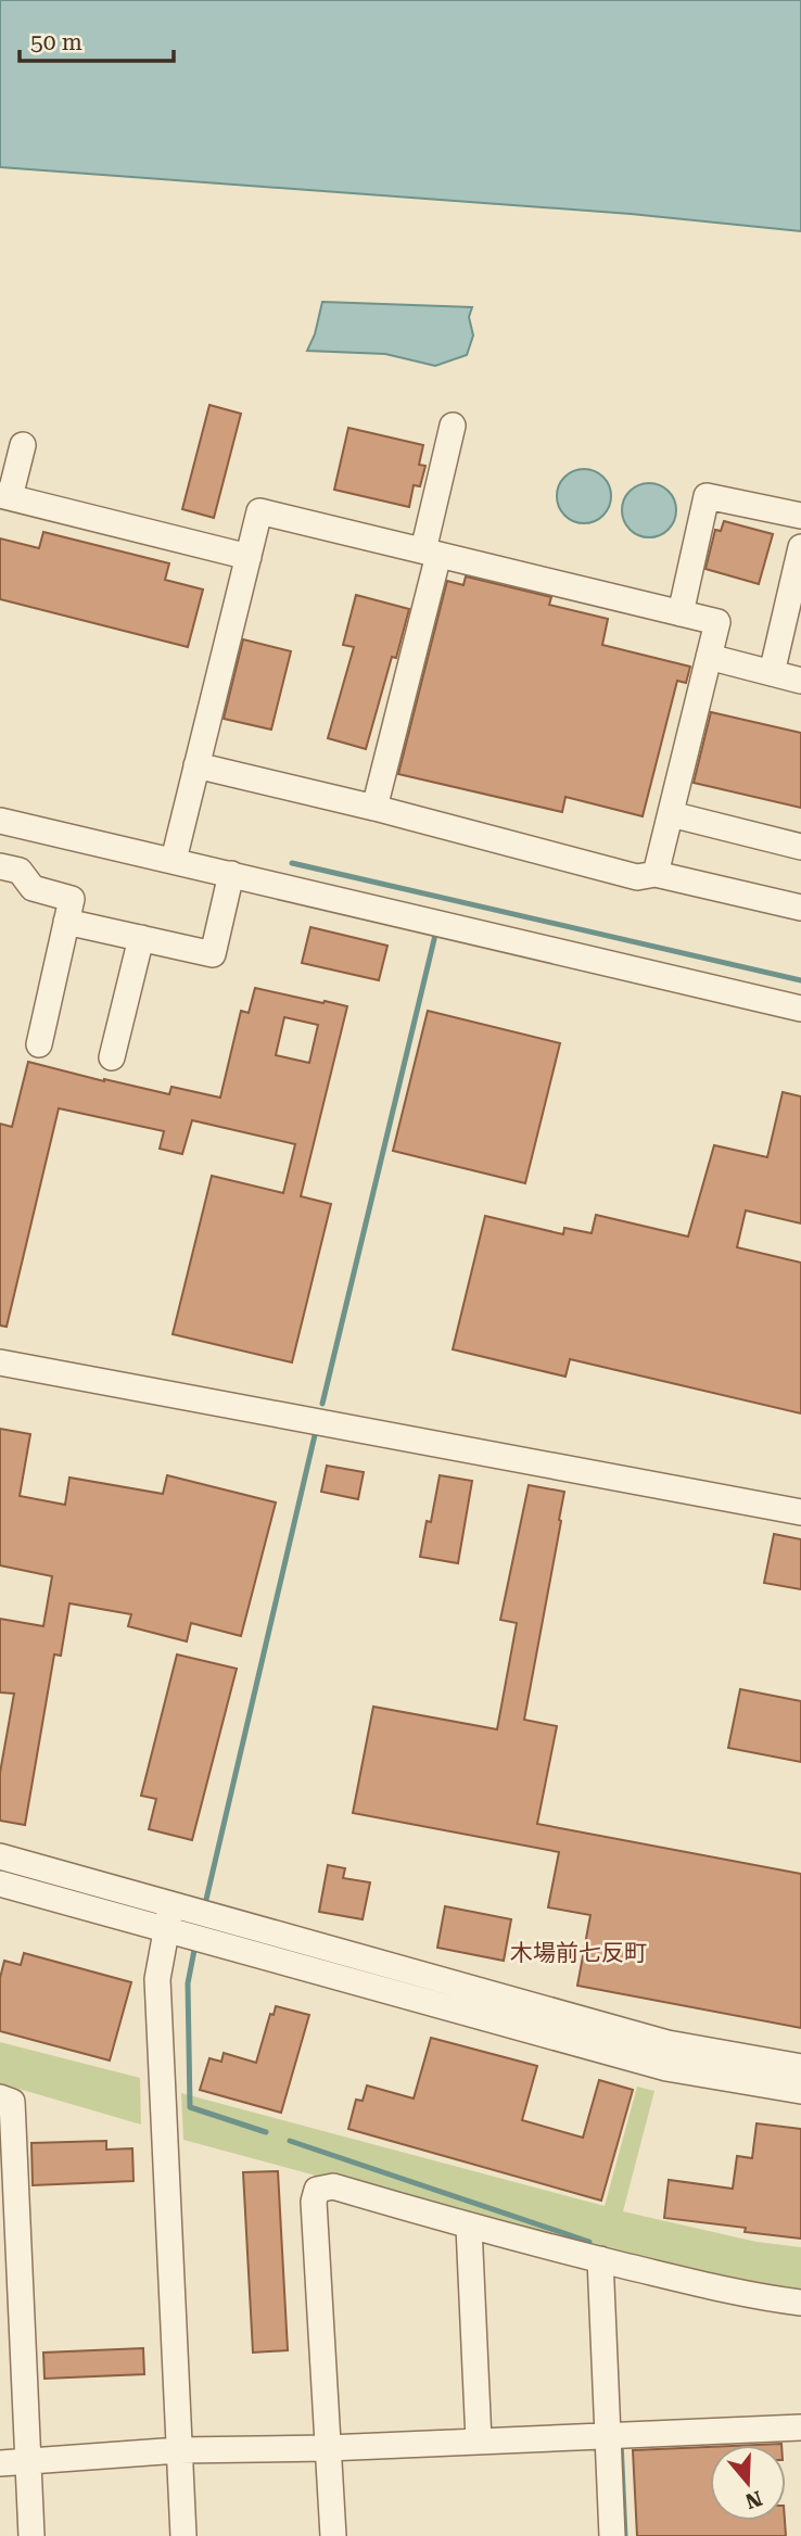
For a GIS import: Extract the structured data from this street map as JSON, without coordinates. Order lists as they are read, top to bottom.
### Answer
{
  "districts": ["木場前七反町"],
  "scale_bar": "50 m",
  "north": "bottom"
}
